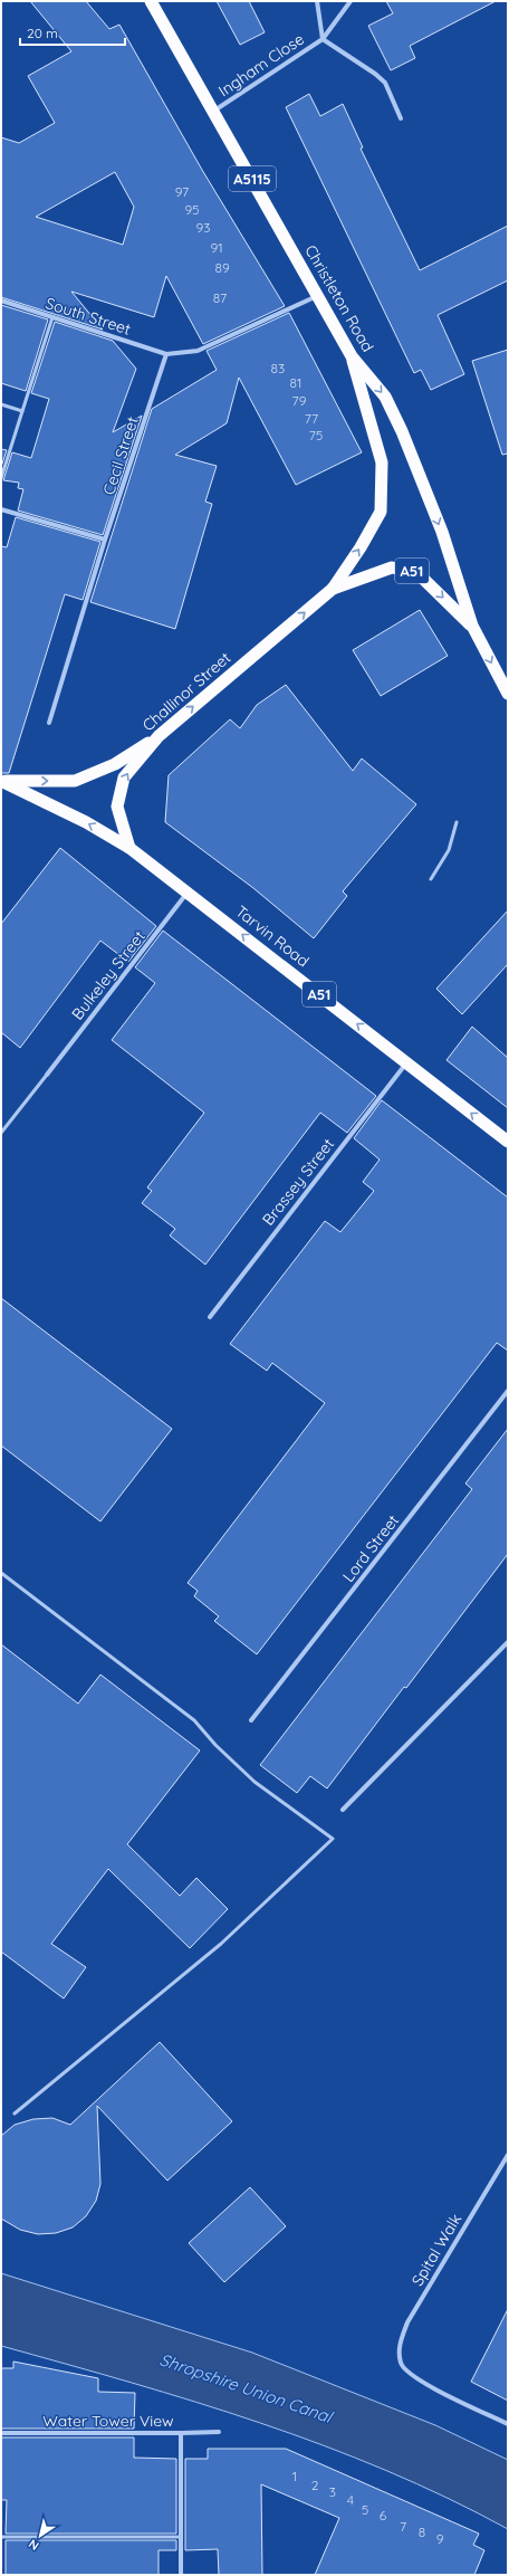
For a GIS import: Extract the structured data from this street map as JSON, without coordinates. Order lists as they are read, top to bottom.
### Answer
{
  "streets": {
    "highway": [
      "A5115",
      "Christleton Road",
      "A51",
      "Challinor Street",
      "Tarvin Road"
    ],
    "street": [
      "Ingham Close",
      "South Street",
      "Cecil Street",
      "Bulkeley Street",
      "Brassey Street",
      "Lord Street",
      "Spital Walk",
      "Water Tower View"
    ]
  },
  "crossings": [
    ["Ingham Close", "Christleton Road"],
    ["Christleton Road", "Challinor Street"],
    ["South Street", "Cecil Street"],
    ["Challinor Street", "Tarvin Road"],
    ["Tarvin Road", "Bulkeley Street"],
    ["Tarvin Road", "Brassey Street"]
  ],
  "one_way": ["Christleton Road", "Tarvin Road"],
  "water": ["Shropshire Union Canal"],
  "house_numbers": [
    "97",
    "95",
    "93",
    "91",
    "89",
    "87",
    "83",
    "81",
    "79",
    "77",
    "75",
    "1",
    "2",
    "3",
    "4",
    "5",
    "6",
    "7",
    "8",
    "9"
  ],
  "scale_bar": "20 m",
  "north": "bottom left"
}
